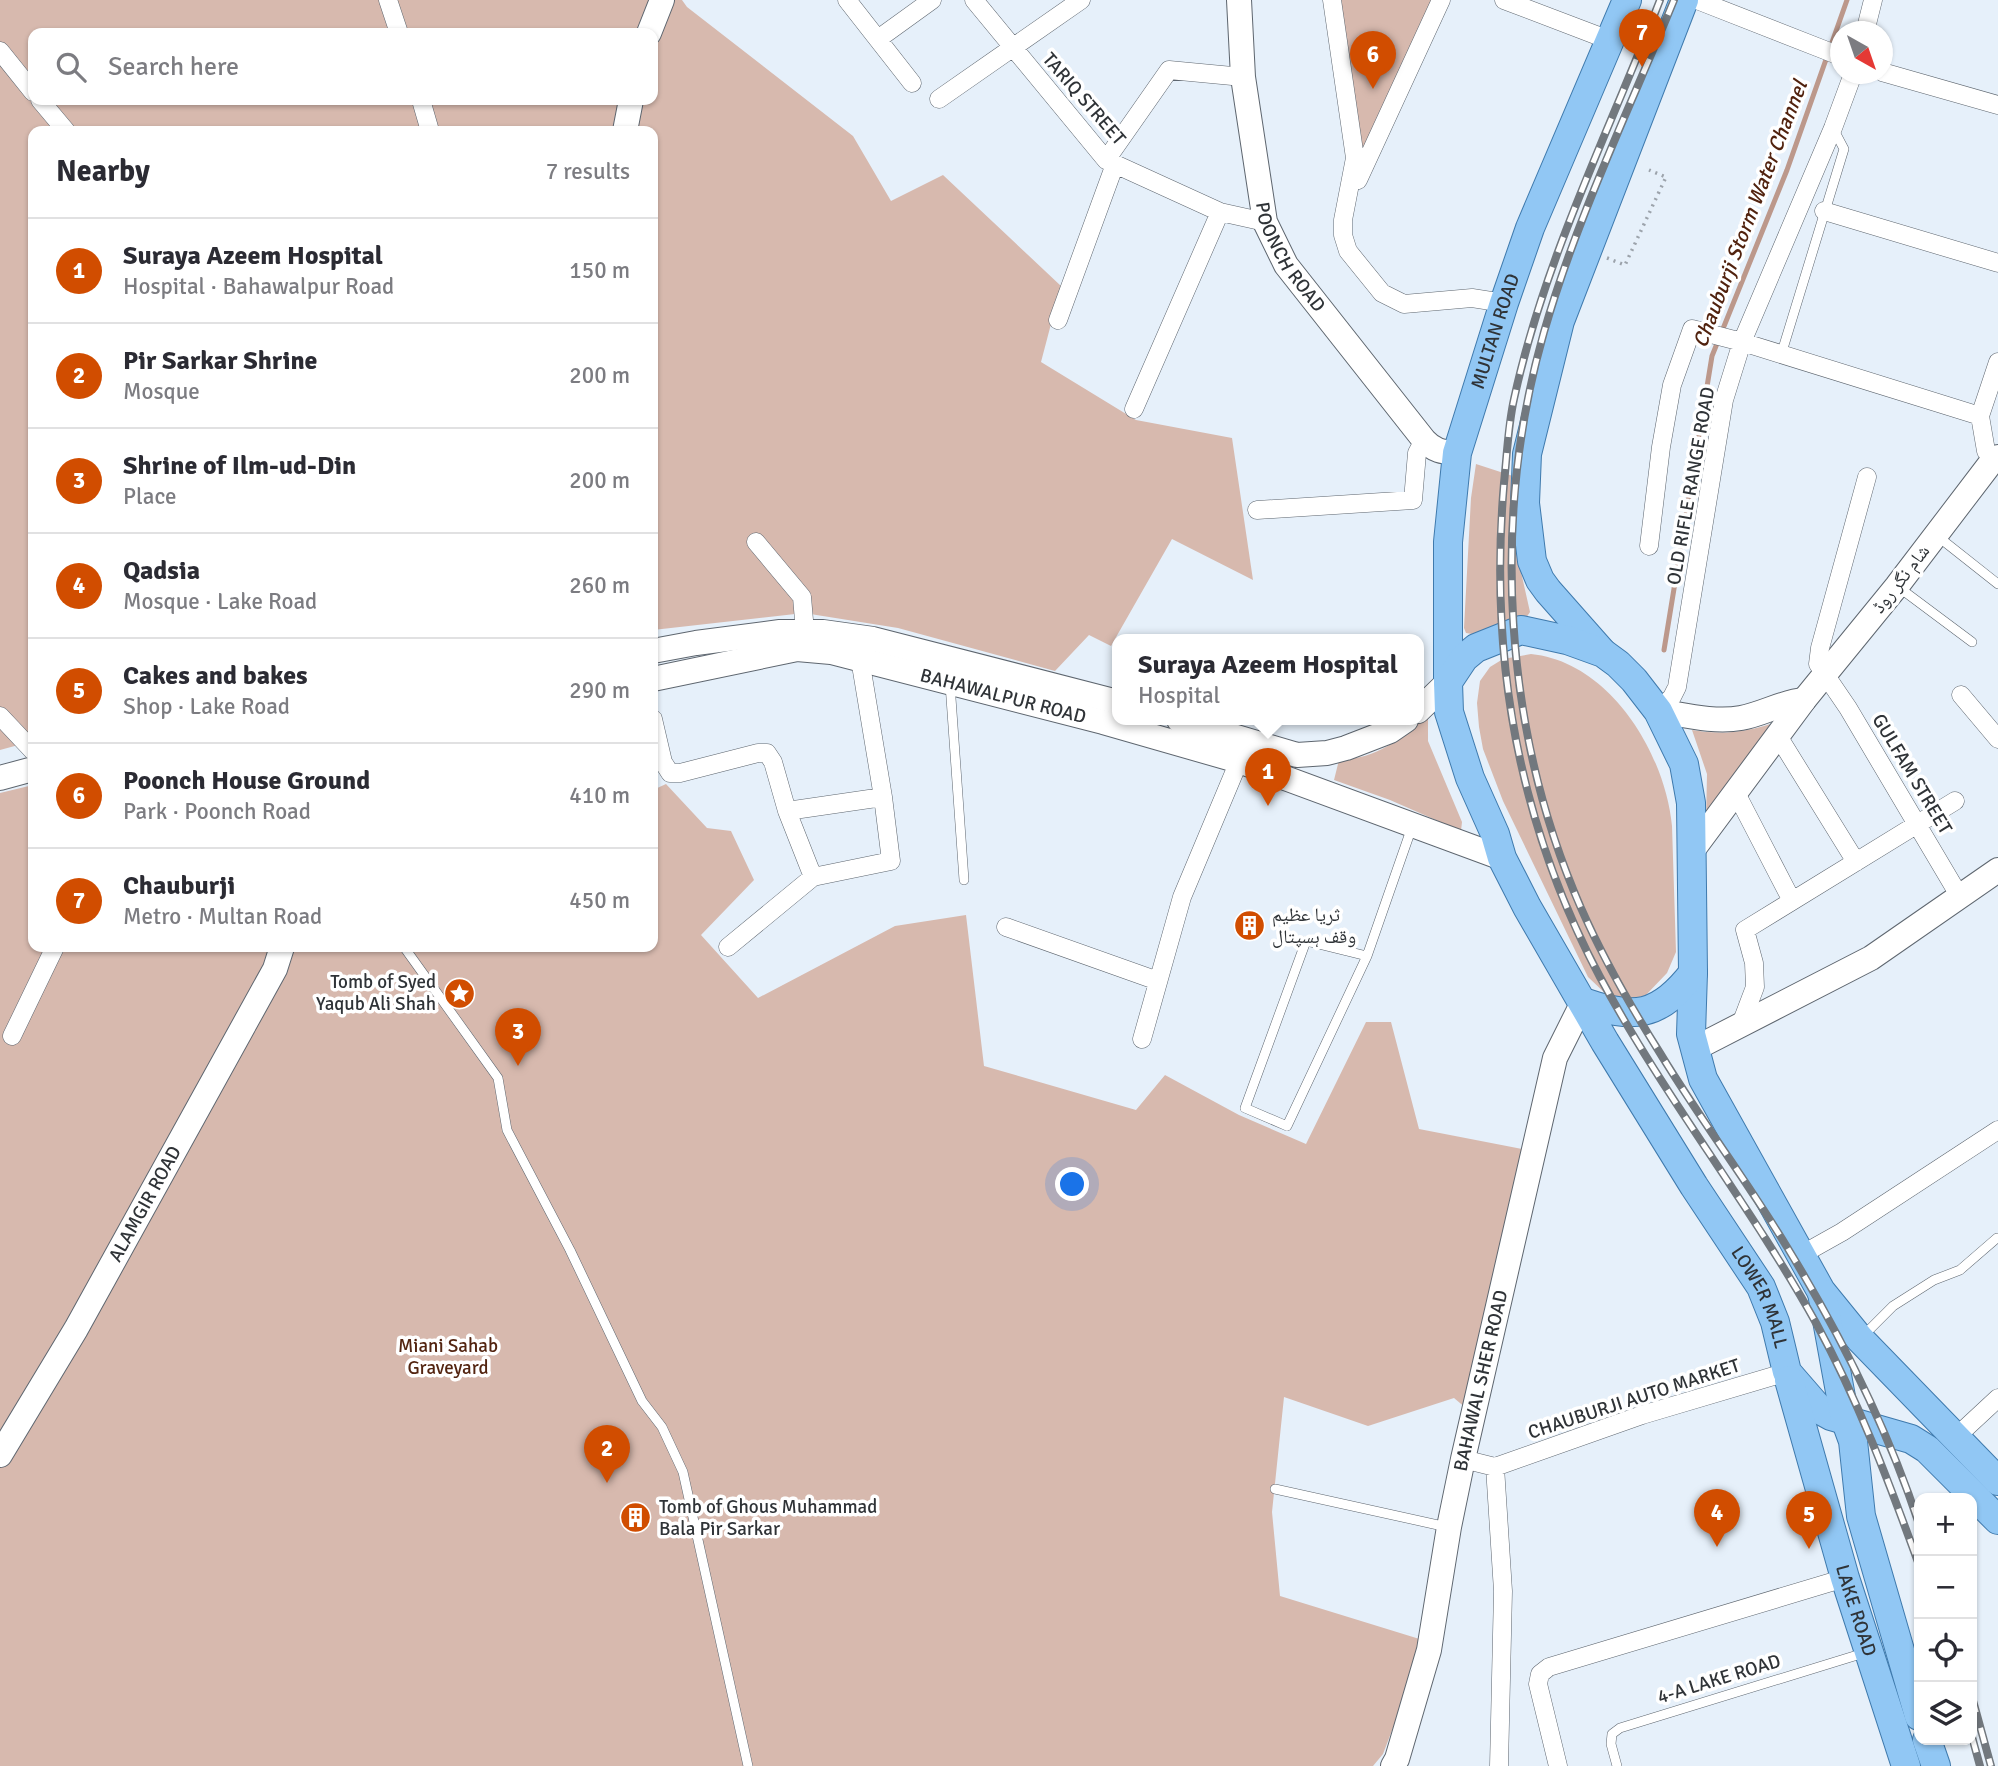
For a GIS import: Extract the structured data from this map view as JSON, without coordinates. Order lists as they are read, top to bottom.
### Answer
{
  "streets": {
    "main road": [
      "POONCH ROAD",
      "MULTAN ROAD",
      "شام نگر روڈ",
      "BAHAWALPUR ROAD",
      "ALAMGIR ROAD",
      "LOWER MALL",
      "BAHAWAL SHER ROAD",
      "LAKE ROAD"
    ],
    "street": [
      "TARIQ STREET",
      "OLD RIFLE RANGE ROAD",
      "GULFAM STREET",
      "CHAUBURJI AUTO MARKET"
    ],
    "lane": ["4-A LAKE ROAD"]
  },
  "crossings": [
    ["TARIQ STREET", "POONCH ROAD"],
    ["POONCH ROAD", "MULTAN ROAD"],
    ["MULTAN ROAD", "BAHAWALPUR ROAD"],
    ["MULTAN ROAD", "LOWER MALL"],
    ["شام نگر روڈ", "GULFAM STREET"],
    ["BAHAWALPUR ROAD", "LOWER MALL"],
    ["LOWER MALL", "BAHAWAL SHER ROAD"],
    ["LOWER MALL", "CHAUBURJI AUTO MARKET"],
    ["LOWER MALL", "LAKE ROAD"],
    ["CHAUBURJI AUTO MARKET", "LAKE ROAD"],
    ["LAKE ROAD", "4-A LAKE ROAD"]
  ],
  "water": ["Chauburji Storm Water Channel"],
  "parks": ["Miani Sahab Graveyard"],
  "places": {
    "building": ["ثریا عظیم وقف ہسپتال", "Tomb of Ghous Muhammad Bala Pir Sarkar"],
    "place": ["Tomb of Syed Yaqub Ali Shah"]
  },
  "north": "bottom right",
  "page": {
    "pins": [
      "7",
      "6",
      "1",
      "3",
      "2",
      "4",
      "5"
    ],
    "search": "Search here",
    "heading": ["Nearby", "7 results"],
    "list": [
      {
        "mark": "1",
        "name": "Suraya Azeem Hospital",
        "note": "Hospital · Bahawalpur Road",
        "value": "150 m"
      },
      {
        "mark": "2",
        "name": "Pir Sarkar Shrine",
        "note": "Mosque",
        "value": "200 m"
      },
      {
        "mark": "3",
        "name": "Shrine of Ilm-ud-Din",
        "note": "Place",
        "value": "200 m"
      },
      {
        "mark": "4",
        "name": "Qadsia",
        "note": "Mosque · Lake Road",
        "value": "260 m"
      },
      {
        "mark": "5",
        "name": "Cakes and bakes",
        "note": "Shop · Lake Road",
        "value": "290 m"
      },
      {
        "mark": "6",
        "name": "Poonch House Ground",
        "note": "Park · Poonch Road",
        "value": "410 m"
      },
      {
        "mark": "7",
        "name": "Chauburji",
        "note": "Metro · Multan Road",
        "value": "450 m"
      }
    ],
    "popup": ["Suraya Azeem Hospital", "Hospital"],
    "map_buttons": ["+", "−"]
  }
}
